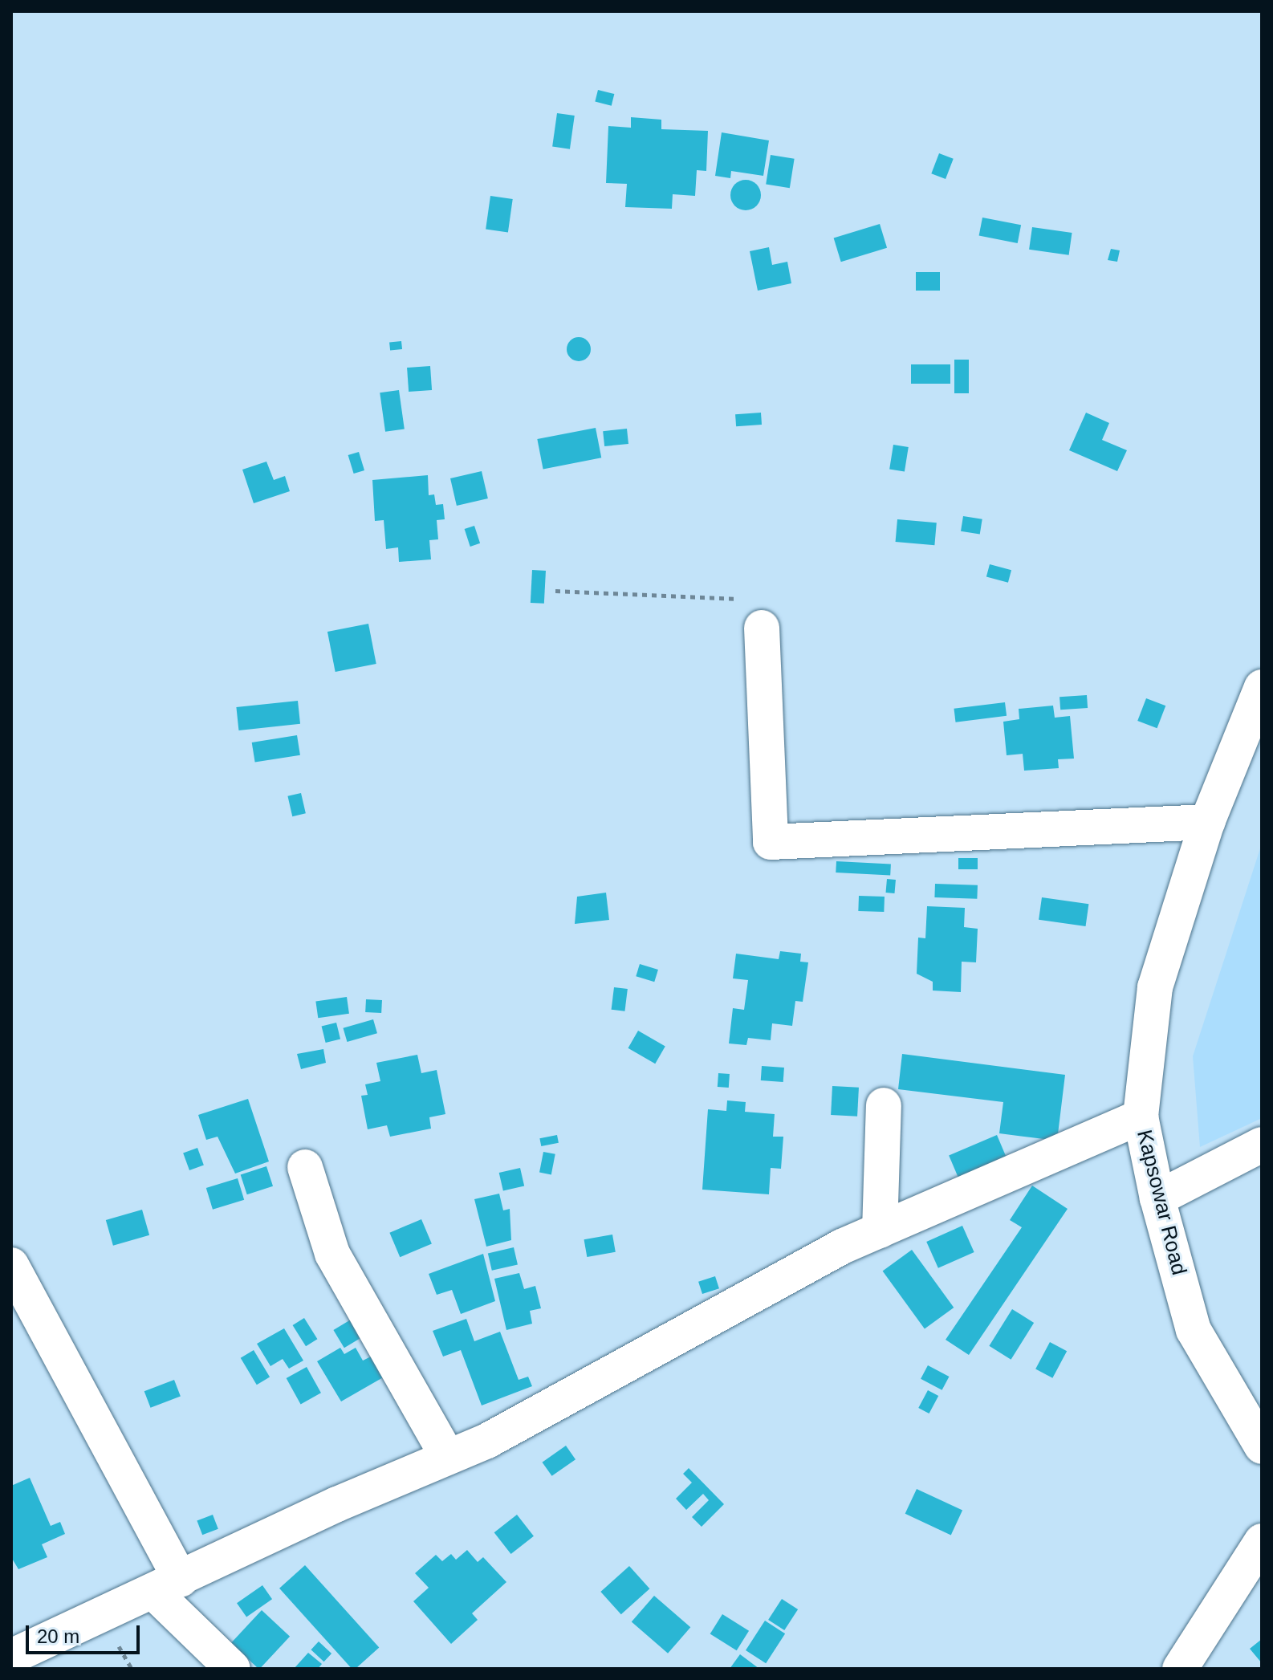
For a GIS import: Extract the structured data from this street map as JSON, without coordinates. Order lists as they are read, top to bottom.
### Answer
{
  "streets": {
    "street": ["Kapsowar Road"]
  },
  "scale_bar": "20 m"
}
